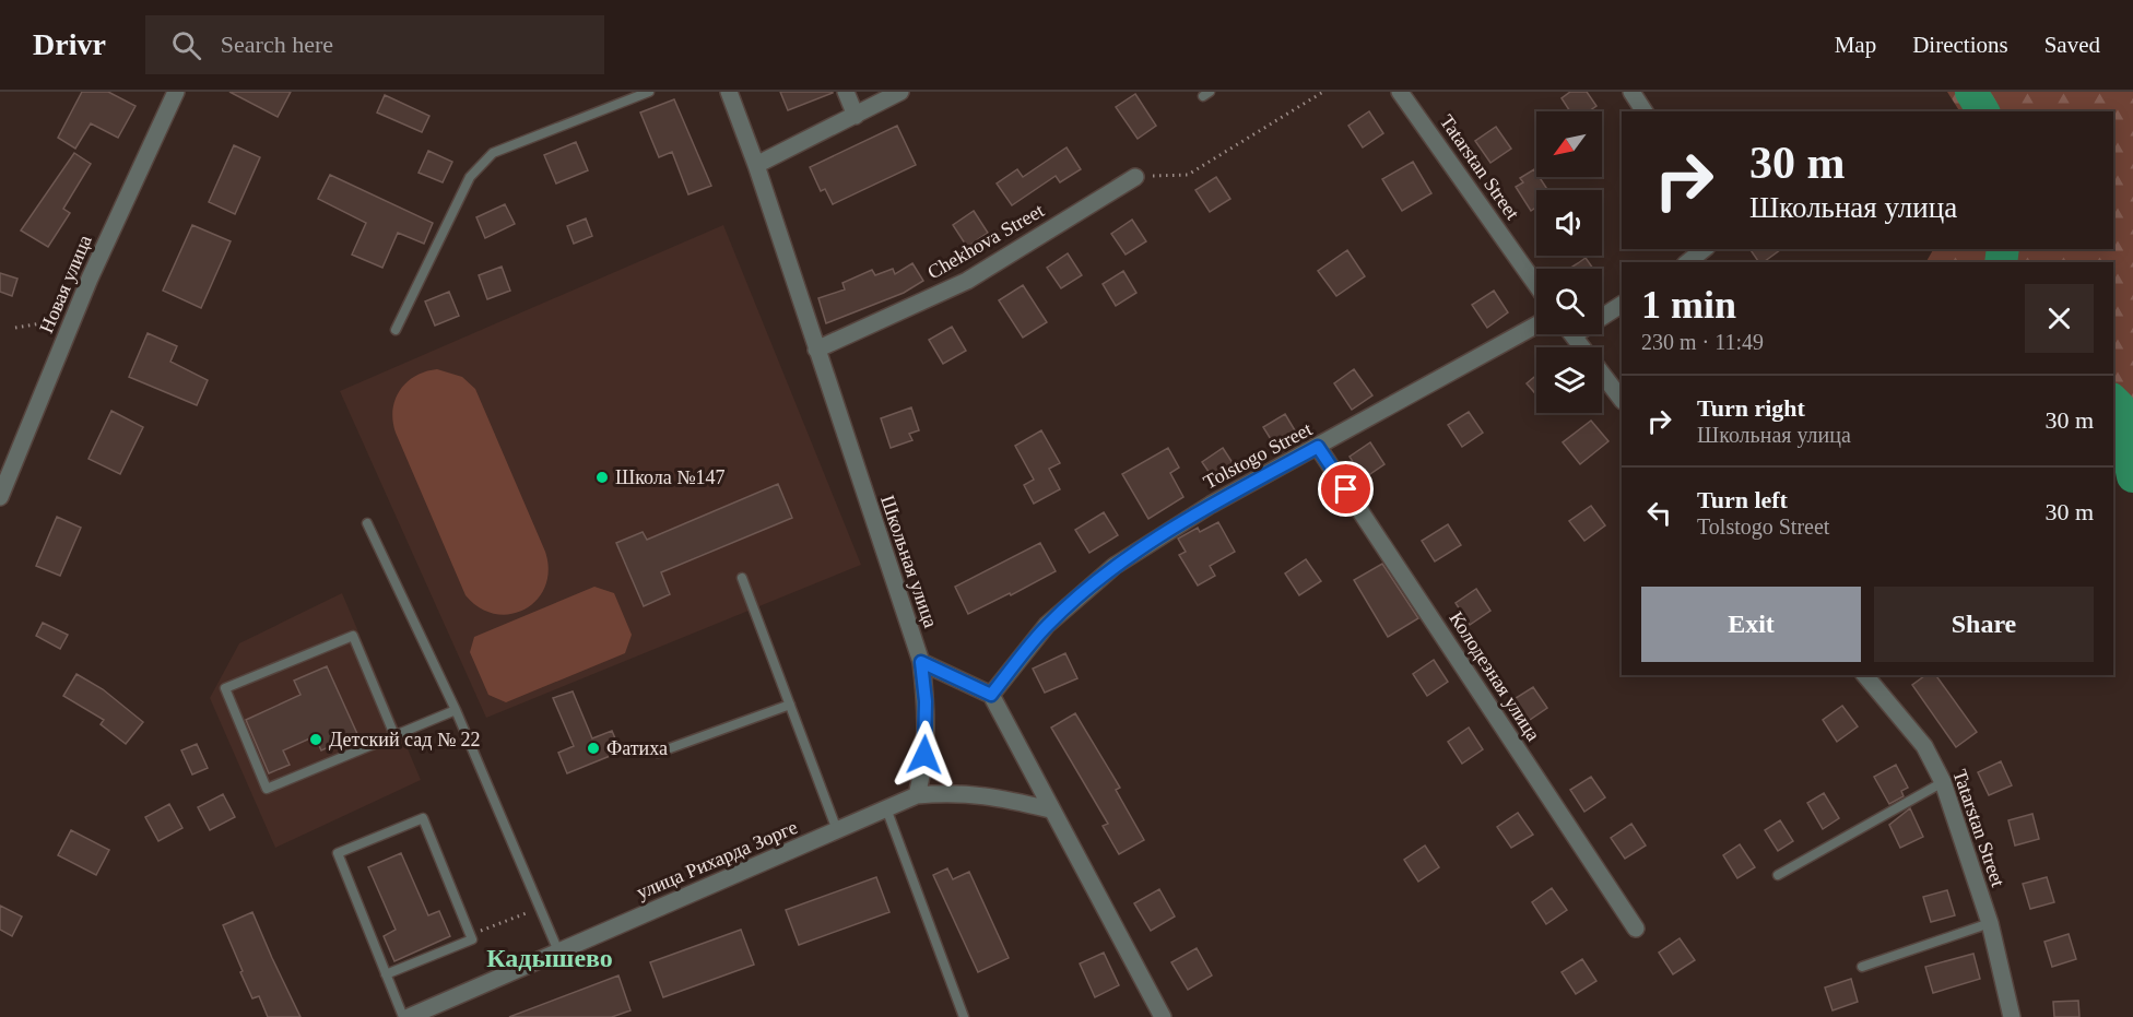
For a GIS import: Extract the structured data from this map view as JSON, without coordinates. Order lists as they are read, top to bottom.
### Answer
{
  "streets": {
    "street": [
      "Tatarstan Street",
      "Chekhova Street",
      "Новая улица",
      "Tolstogo Street",
      "Школьная улица",
      "Колодезная улица",
      "улица Рихарда Зорге"
    ]
  },
  "crossings": [
    ["Chekhova Street", "Школьная улица"],
    ["Tolstogo Street", "Колодезная улица"],
    ["Школьная улица", "улица Рихарда Зорге"]
  ],
  "districts": ["Кадышево"],
  "places": ["Школа №147", "Детский сад № 22", "Фатиха"],
  "north": "bottom left",
  "page": {
    "header": "Drivr",
    "search": "Search here",
    "nav": ["Map", "Directions", "Saved"],
    "turn": ["30 m", "Школьная улица"],
    "heading": ["1 min", "230 m · 11:49"],
    "list": [
      {
        "name": "Turn right",
        "note": "Школьная улица",
        "value": "30 m"
      },
      {
        "name": "Turn left",
        "note": "Tolstogo Street",
        "value": "30 m"
      }
    ],
    "buttons": ["Exit", "Share"]
  }
}
